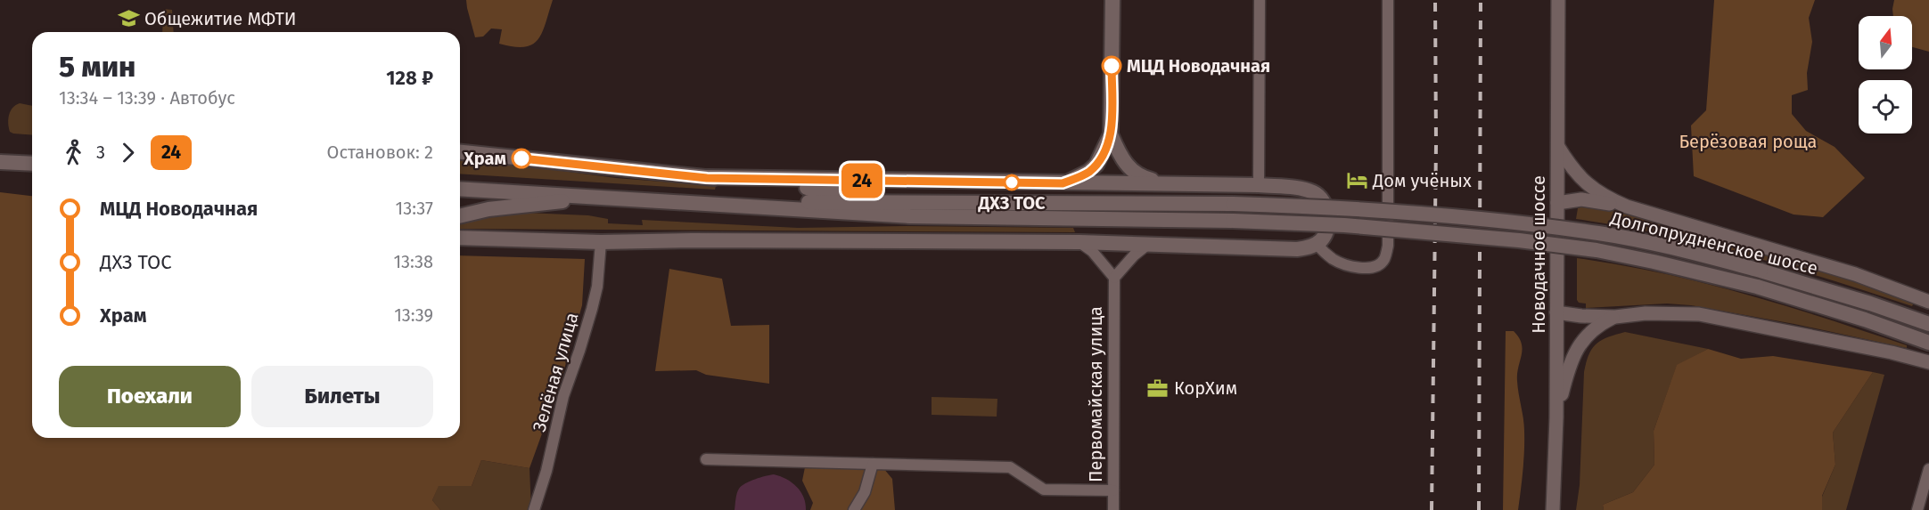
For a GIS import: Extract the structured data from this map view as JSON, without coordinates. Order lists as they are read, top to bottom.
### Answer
{
  "streets": {
    "main road": ["Долгопрудненское шоссе"],
    "street": ["Новодачное шоссе", "Зелёная улица", "Первомайская улица"]
  },
  "parks": ["Берёзовая роща"],
  "places": {
    "school or university": ["Общежитие МФТИ"],
    "other": ["МЦД Новодачная", "Храм", "ДХЗ ТОС"],
    "hotel": ["Дом учёных"],
    "office": ["КорХим"]
  },
  "lines": ["bus line 24"],
  "north": "top",
  "page": {
    "on_map": "24",
    "heading": ["5 мин", "13:34 – 13:39 · Автобус", "128 ₽"],
    "legs": ["3", "24", "Остановок: 2"],
    "list": [
      {
        "name": "МЦД Новодачная",
        "value": "13:37"
      },
      {
        "name": "ДХЗ ТОС",
        "value": "13:38"
      },
      {
        "name": "Храм",
        "value": "13:39"
      }
    ],
    "buttons": ["Поехали", "Билеты"]
  }
}
